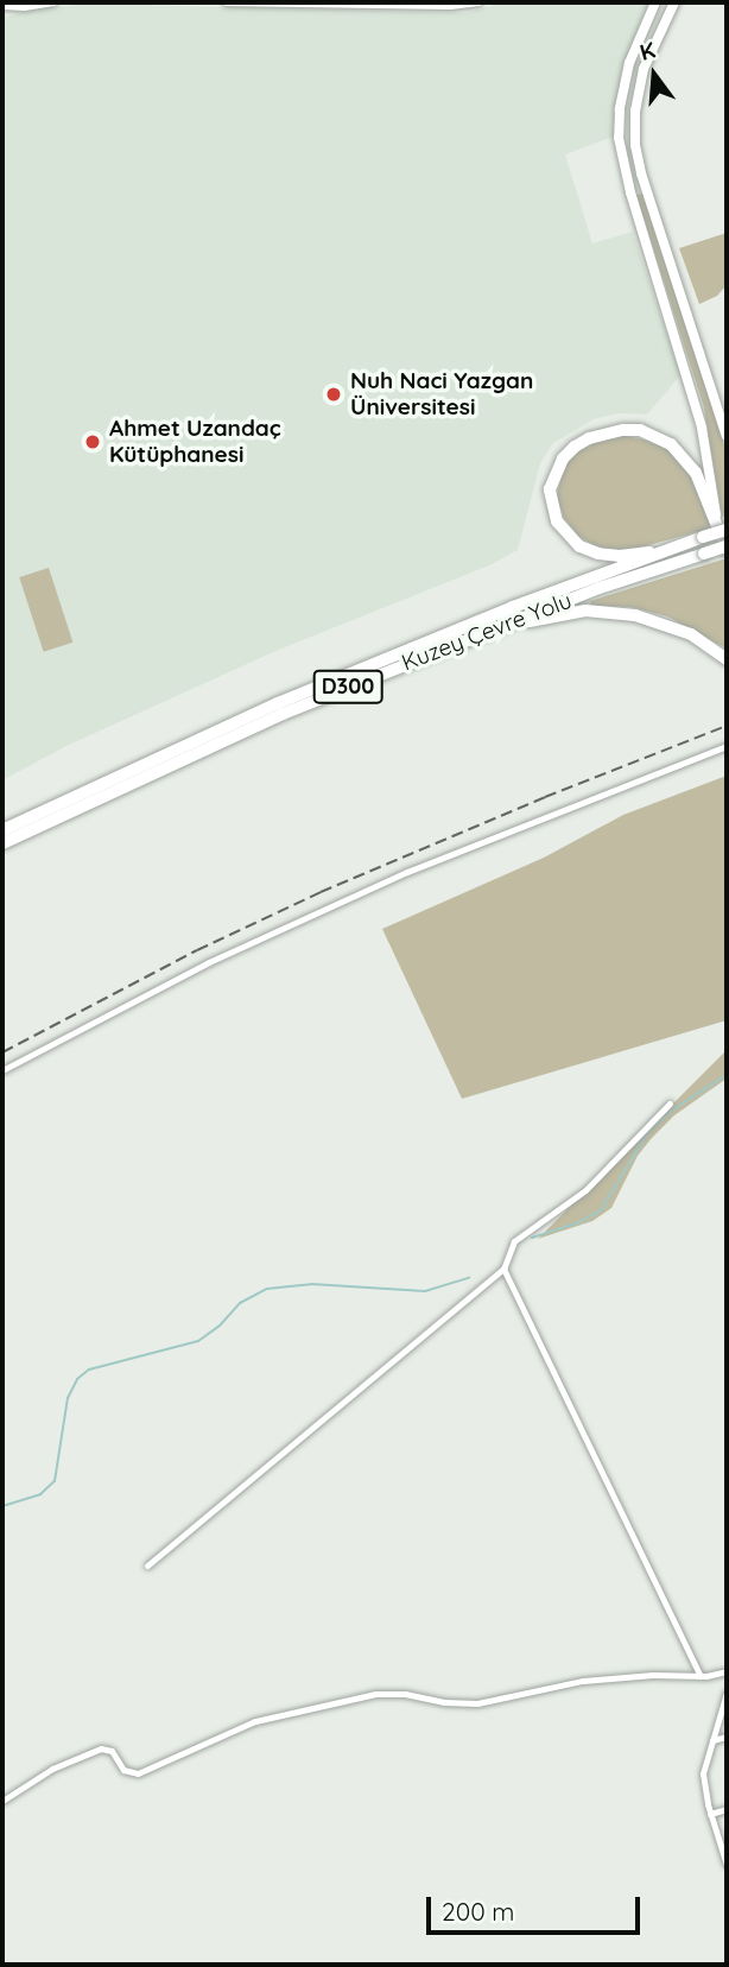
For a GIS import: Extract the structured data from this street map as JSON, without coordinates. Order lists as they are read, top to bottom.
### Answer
{
  "streets": {
    "highway": ["Kuzey Çevre Yolu", "D300"]
  },
  "crossings": [
    ["Kuzey Çevre Yolu", "D300"]
  ],
  "places": ["Nuh Naci Yazgan Üniversitesi", "Ahmet Uzandaç Kütüphanesi"],
  "scale_bar": "200 m",
  "north": "top"
}
